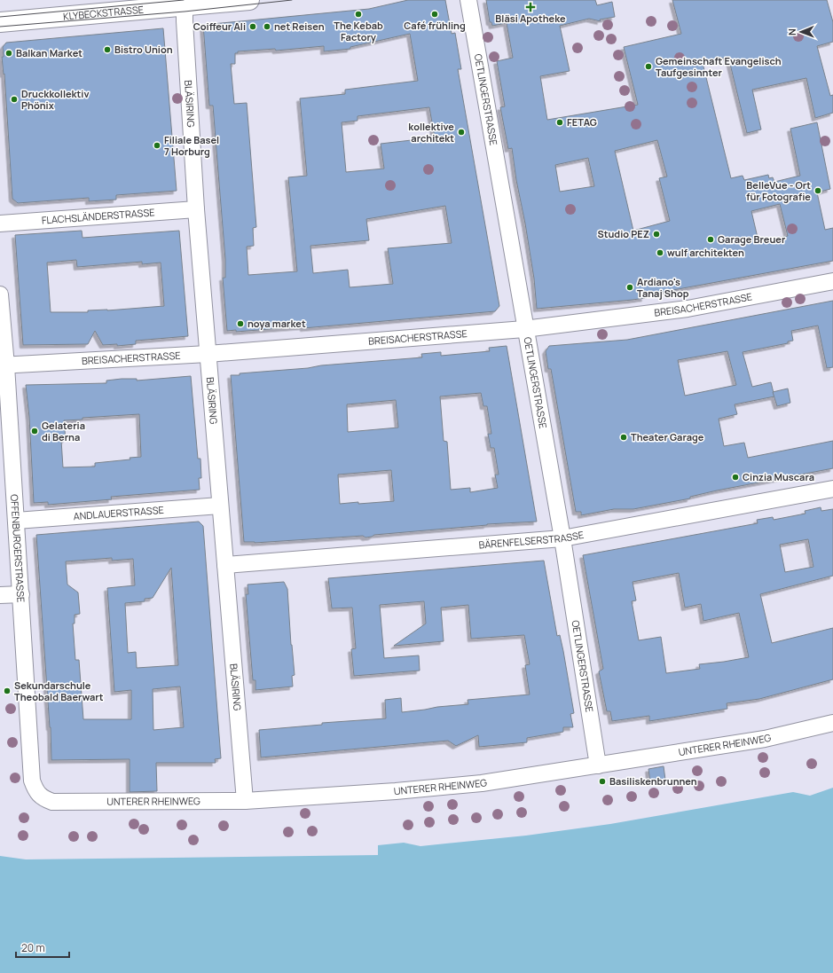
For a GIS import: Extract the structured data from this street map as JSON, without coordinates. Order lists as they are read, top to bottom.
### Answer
{
  "streets": {
    "street": [
      "KLYBECKSTRASSE",
      "OETLINGERSTRASSE",
      "BLÄSIRING",
      "FLACHSLÄNDERSTRASSE",
      "BREISACHERSTRASSE",
      "ANDLAUERSTRASSE",
      "BÄRENFELSERSTRASSE",
      "OFFENBURGERSTRASSE",
      "UNTERER RHEINWEG"
    ]
  },
  "crossings": [
    ["KLYBECKSTRASSE", "BLÄSIRING"],
    ["OETLINGERSTRASSE", "BREISACHERSTRASSE"],
    ["OETLINGERSTRASSE", "BÄRENFELSERSTRASSE"],
    ["OETLINGERSTRASSE", "UNTERER RHEINWEG"],
    ["BLÄSIRING", "FLACHSLÄNDERSTRASSE"],
    ["BLÄSIRING", "BREISACHERSTRASSE"],
    ["BLÄSIRING", "ANDLAUERSTRASSE"],
    ["BLÄSIRING", "BÄRENFELSERSTRASSE"],
    ["BLÄSIRING", "UNTERER RHEINWEG"],
    ["BREISACHERSTRASSE", "OFFENBURGERSTRASSE"],
    ["ANDLAUERSTRASSE", "OFFENBURGERSTRASSE"],
    ["OFFENBURGERSTRASSE", "UNTERER RHEINWEG"]
  ],
  "places": {
    "health": ["Bläsi Apotheke"],
    "other": [
      "The Kebab Factory",
      "Café frühling",
      "Coiffeur Ali",
      "net Reisen",
      "Bistro Union",
      "Balkan Market",
      "Gemeinschaft Evangelisch Taufgesinnter",
      "Druckkollektiv Phönix",
      "FETAG",
      "kollektive architekt",
      "Filiale Basel 7 Horburg",
      "BelleVue - Ort für Fotografie",
      "Studio PEZ",
      "Garage Breuer",
      "wulf architekten",
      "Ardiano's Tanaj Shop",
      "noya market",
      "Gelateria di Berna",
      "Theater Garage",
      "Cinzia Muscara",
      "Sekundarschule Theobald Baerwart",
      "Basiliskenbrunnen"
    ]
  },
  "scale_bar": "20 m",
  "north": "left"
}
